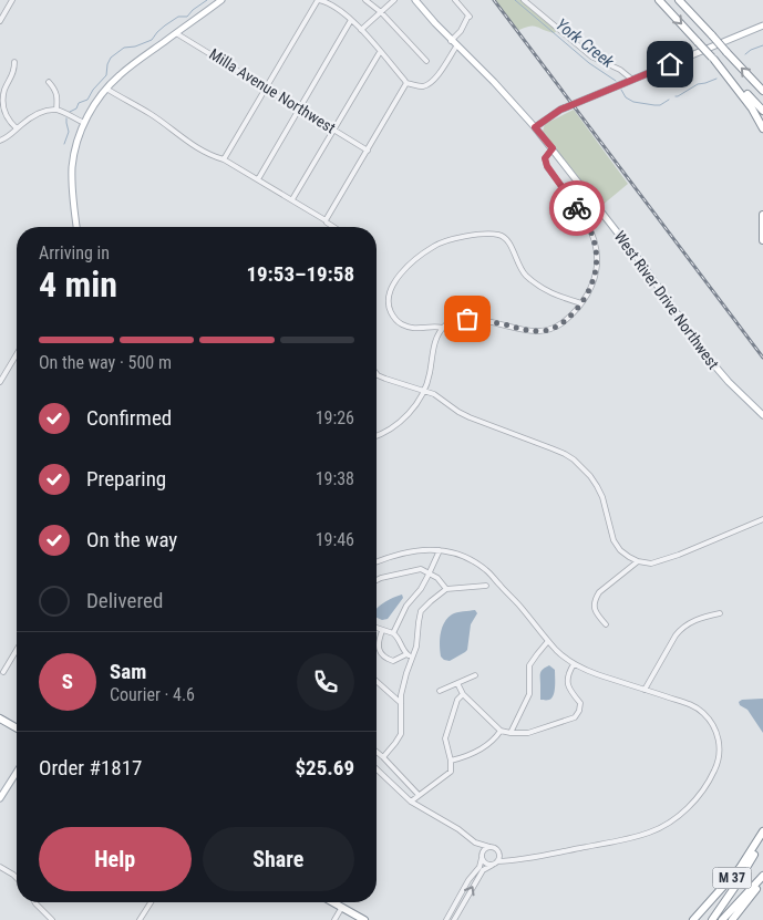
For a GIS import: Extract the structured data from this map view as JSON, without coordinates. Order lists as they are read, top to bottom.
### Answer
{
  "streets": {
    "highway": ["M 37"],
    "main road": ["West River Drive Northwest"],
    "street": ["Milla Avenue Northwest"]
  },
  "water": ["York Creek"],
  "page": {
    "heading": ["4 min", "Arriving in", "19:53–19:58"],
    "panel": [
      "Sam",
      "Courier · 4.6",
      "Order #1817",
      "$25.69"
    ],
    "bar": "On the way · 500 m",
    "list": [
      ["Confirmed", "19:26"],
      ["Preparing", "19:38"],
      ["On the way", "19:46"],
      "Delivered"
    ],
    "round": "S",
    "buttons": ["Help", "Share"]
  }
}
